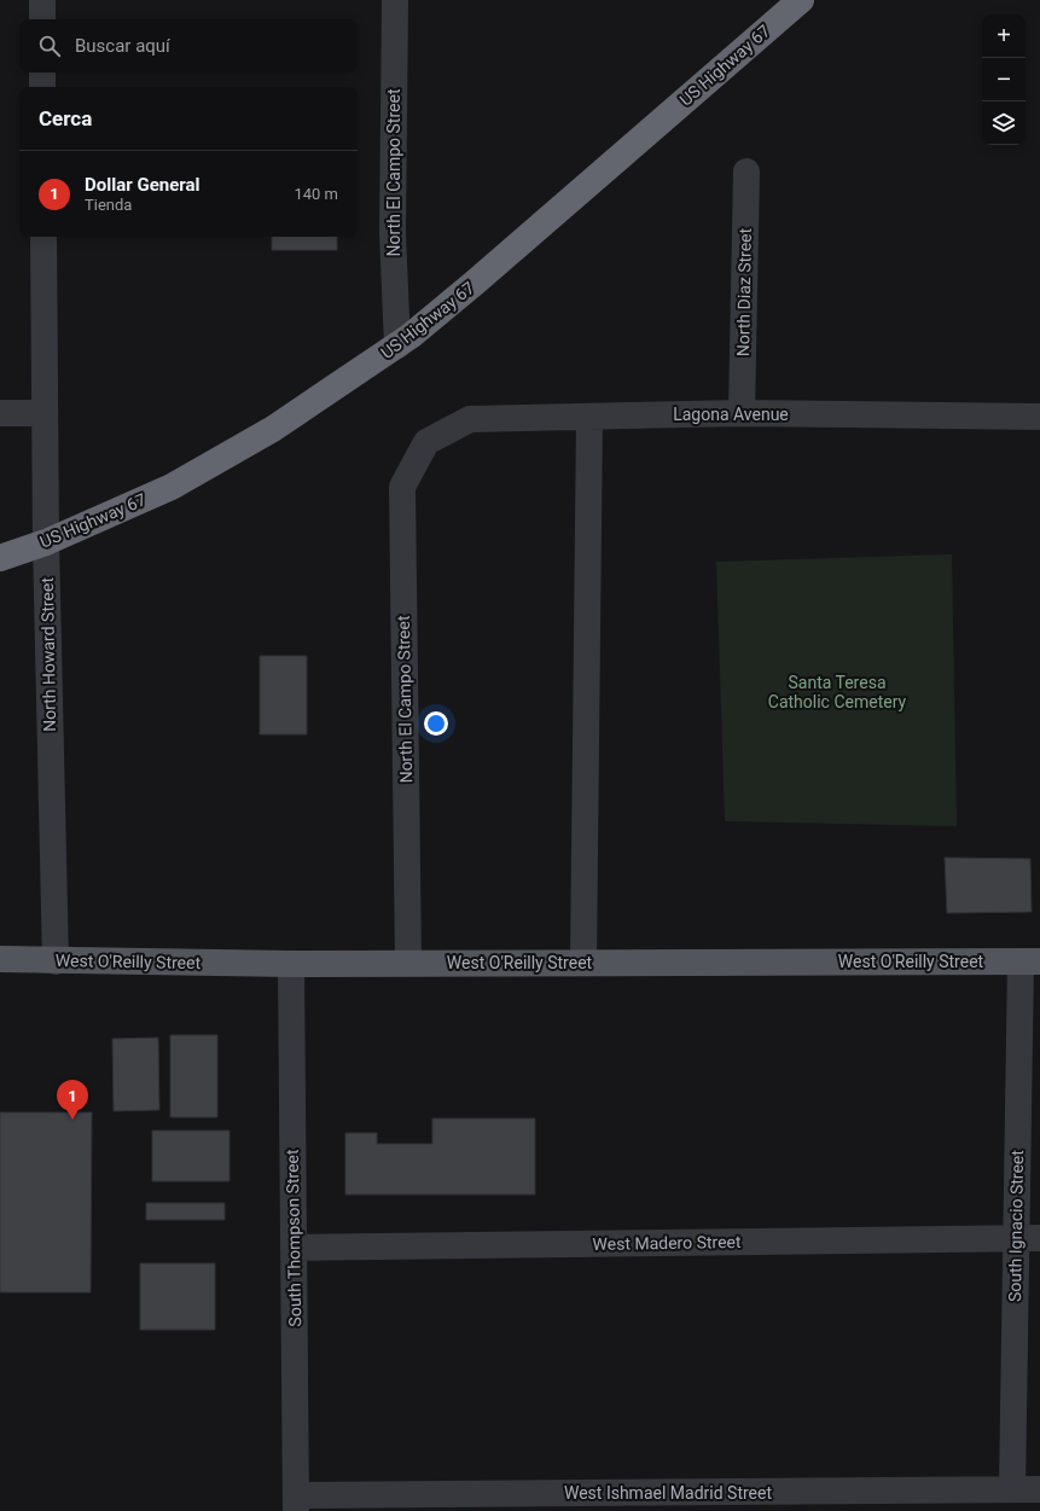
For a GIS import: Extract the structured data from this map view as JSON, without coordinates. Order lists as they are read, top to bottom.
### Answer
{
  "streets": {
    "highway": ["US Highway 67"],
    "main road": ["West O'Reilly Street"],
    "street": [
      "North El Campo Street",
      "North Diaz Street",
      "Lagona Avenue",
      "North Howard Street",
      "South Ignacio Street",
      "South Thompson Street",
      "West Madero Street",
      "West Ishmael Madrid Street"
    ]
  },
  "crossings": [
    ["US Highway 67", "North El Campo Street"],
    ["US Highway 67", "North Howard Street"],
    ["North El Campo Street", "Lagona Avenue"],
    ["North El Campo Street", "West O'Reilly Street"],
    ["North Diaz Street", "Lagona Avenue"],
    ["North Howard Street", "West O'Reilly Street"],
    ["West O'Reilly Street", "South Ignacio Street"],
    ["West O'Reilly Street", "South Thompson Street"],
    ["South Ignacio Street", "West Madero Street"],
    ["South Ignacio Street", "West Ishmael Madrid Street"],
    ["South Thompson Street", "West Madero Street"],
    ["South Thompson Street", "West Ishmael Madrid Street"]
  ],
  "parks": ["Santa Teresa Catholic Cemetery"],
  "page": {
    "map_buttons": ["+", "−"],
    "search": "Buscar aquí",
    "heading": "Cerca",
    "list": [
      {
        "mark": "1",
        "name": "Dollar General",
        "note": "Tienda",
        "value": "140 m"
      }
    ],
    "pins": "1"
  }
}
